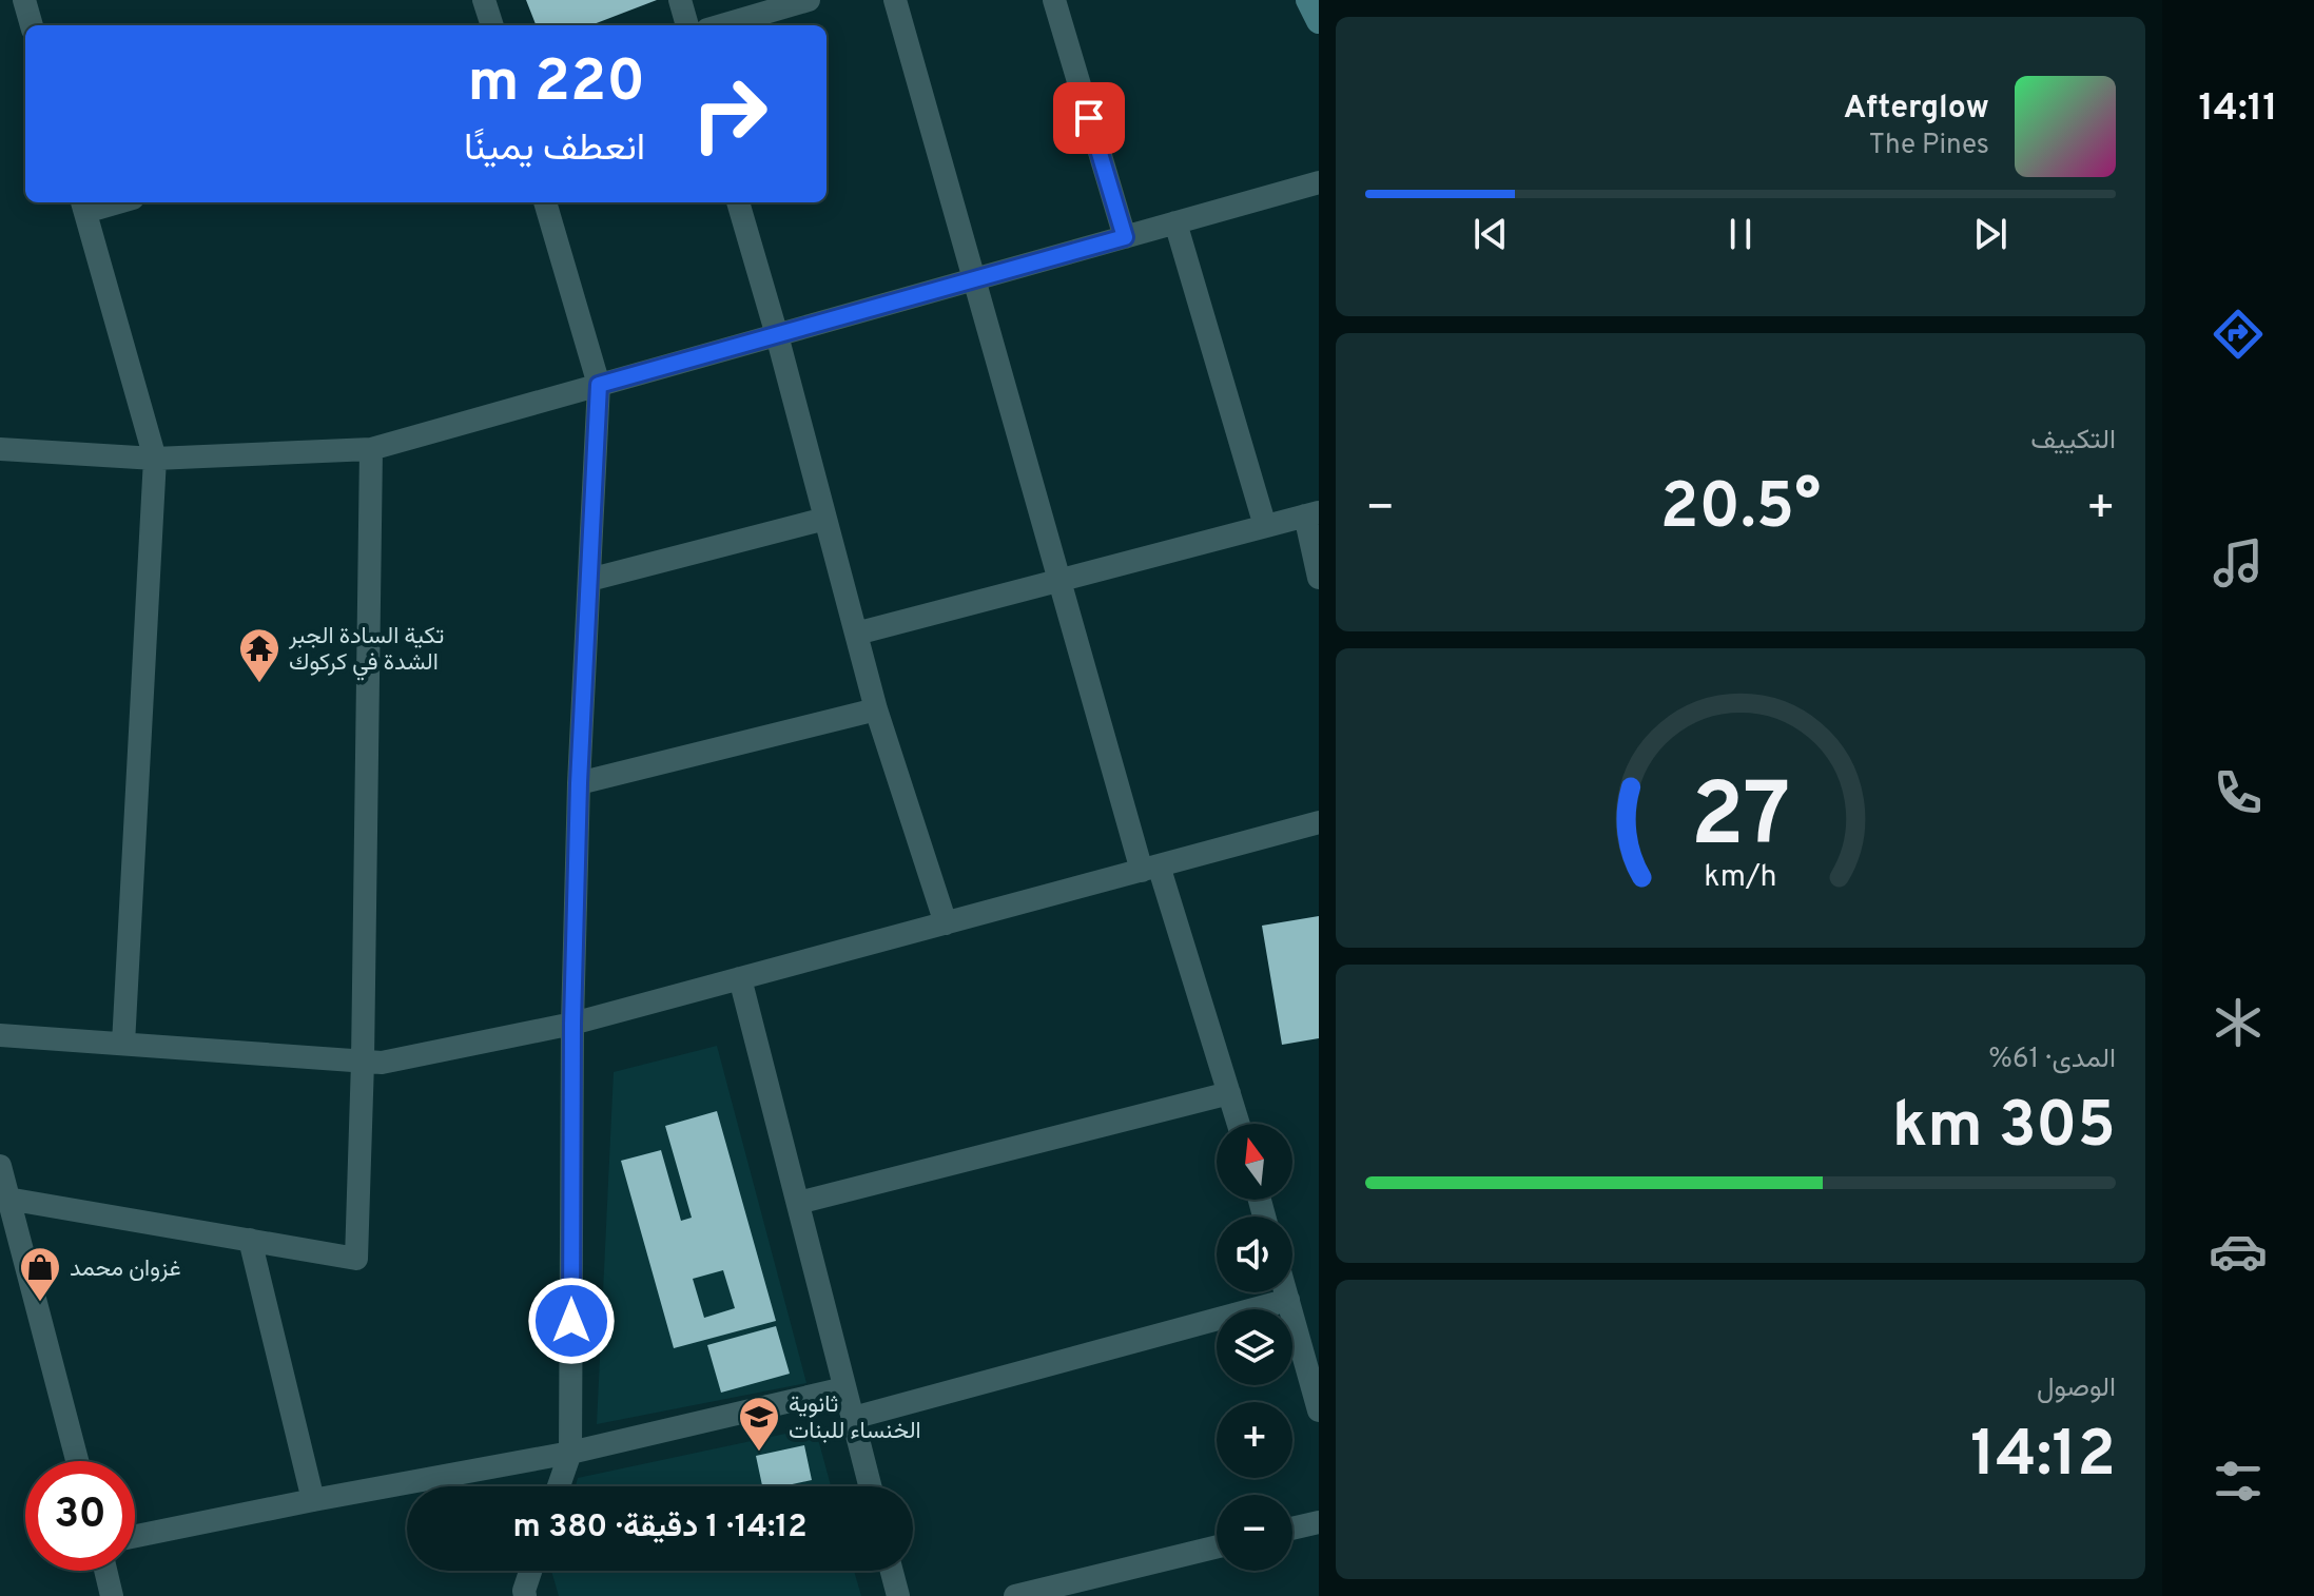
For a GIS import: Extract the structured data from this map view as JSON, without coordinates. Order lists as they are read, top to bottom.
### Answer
{
  "places": {
    "temple": ["تكية السادة الجبر الشدة في كركوك"],
    "shop": ["غزوان محمد"],
    "school or university": ["ثانوية الخنساء للبنات"]
  },
  "north": "top",
  "page": {
    "tabs": "14:11",
    "turn": ["220 m", "انعطف يمينًا"],
    "song": ["Afterglow", "The Pines"],
    "tile": [
      "التكييف",
      ["المدى · 61%", "305 km"],
      ["الوصول", "14:12"]
    ],
    "heat": ["−", "20.5°", "+"],
    "map_buttons": ["+", "−"],
    "limit": "30",
    "trip": "14:12 · 1 دقيقة · 380 m",
    "gauge": ["27", "km/h"]
  }
}
